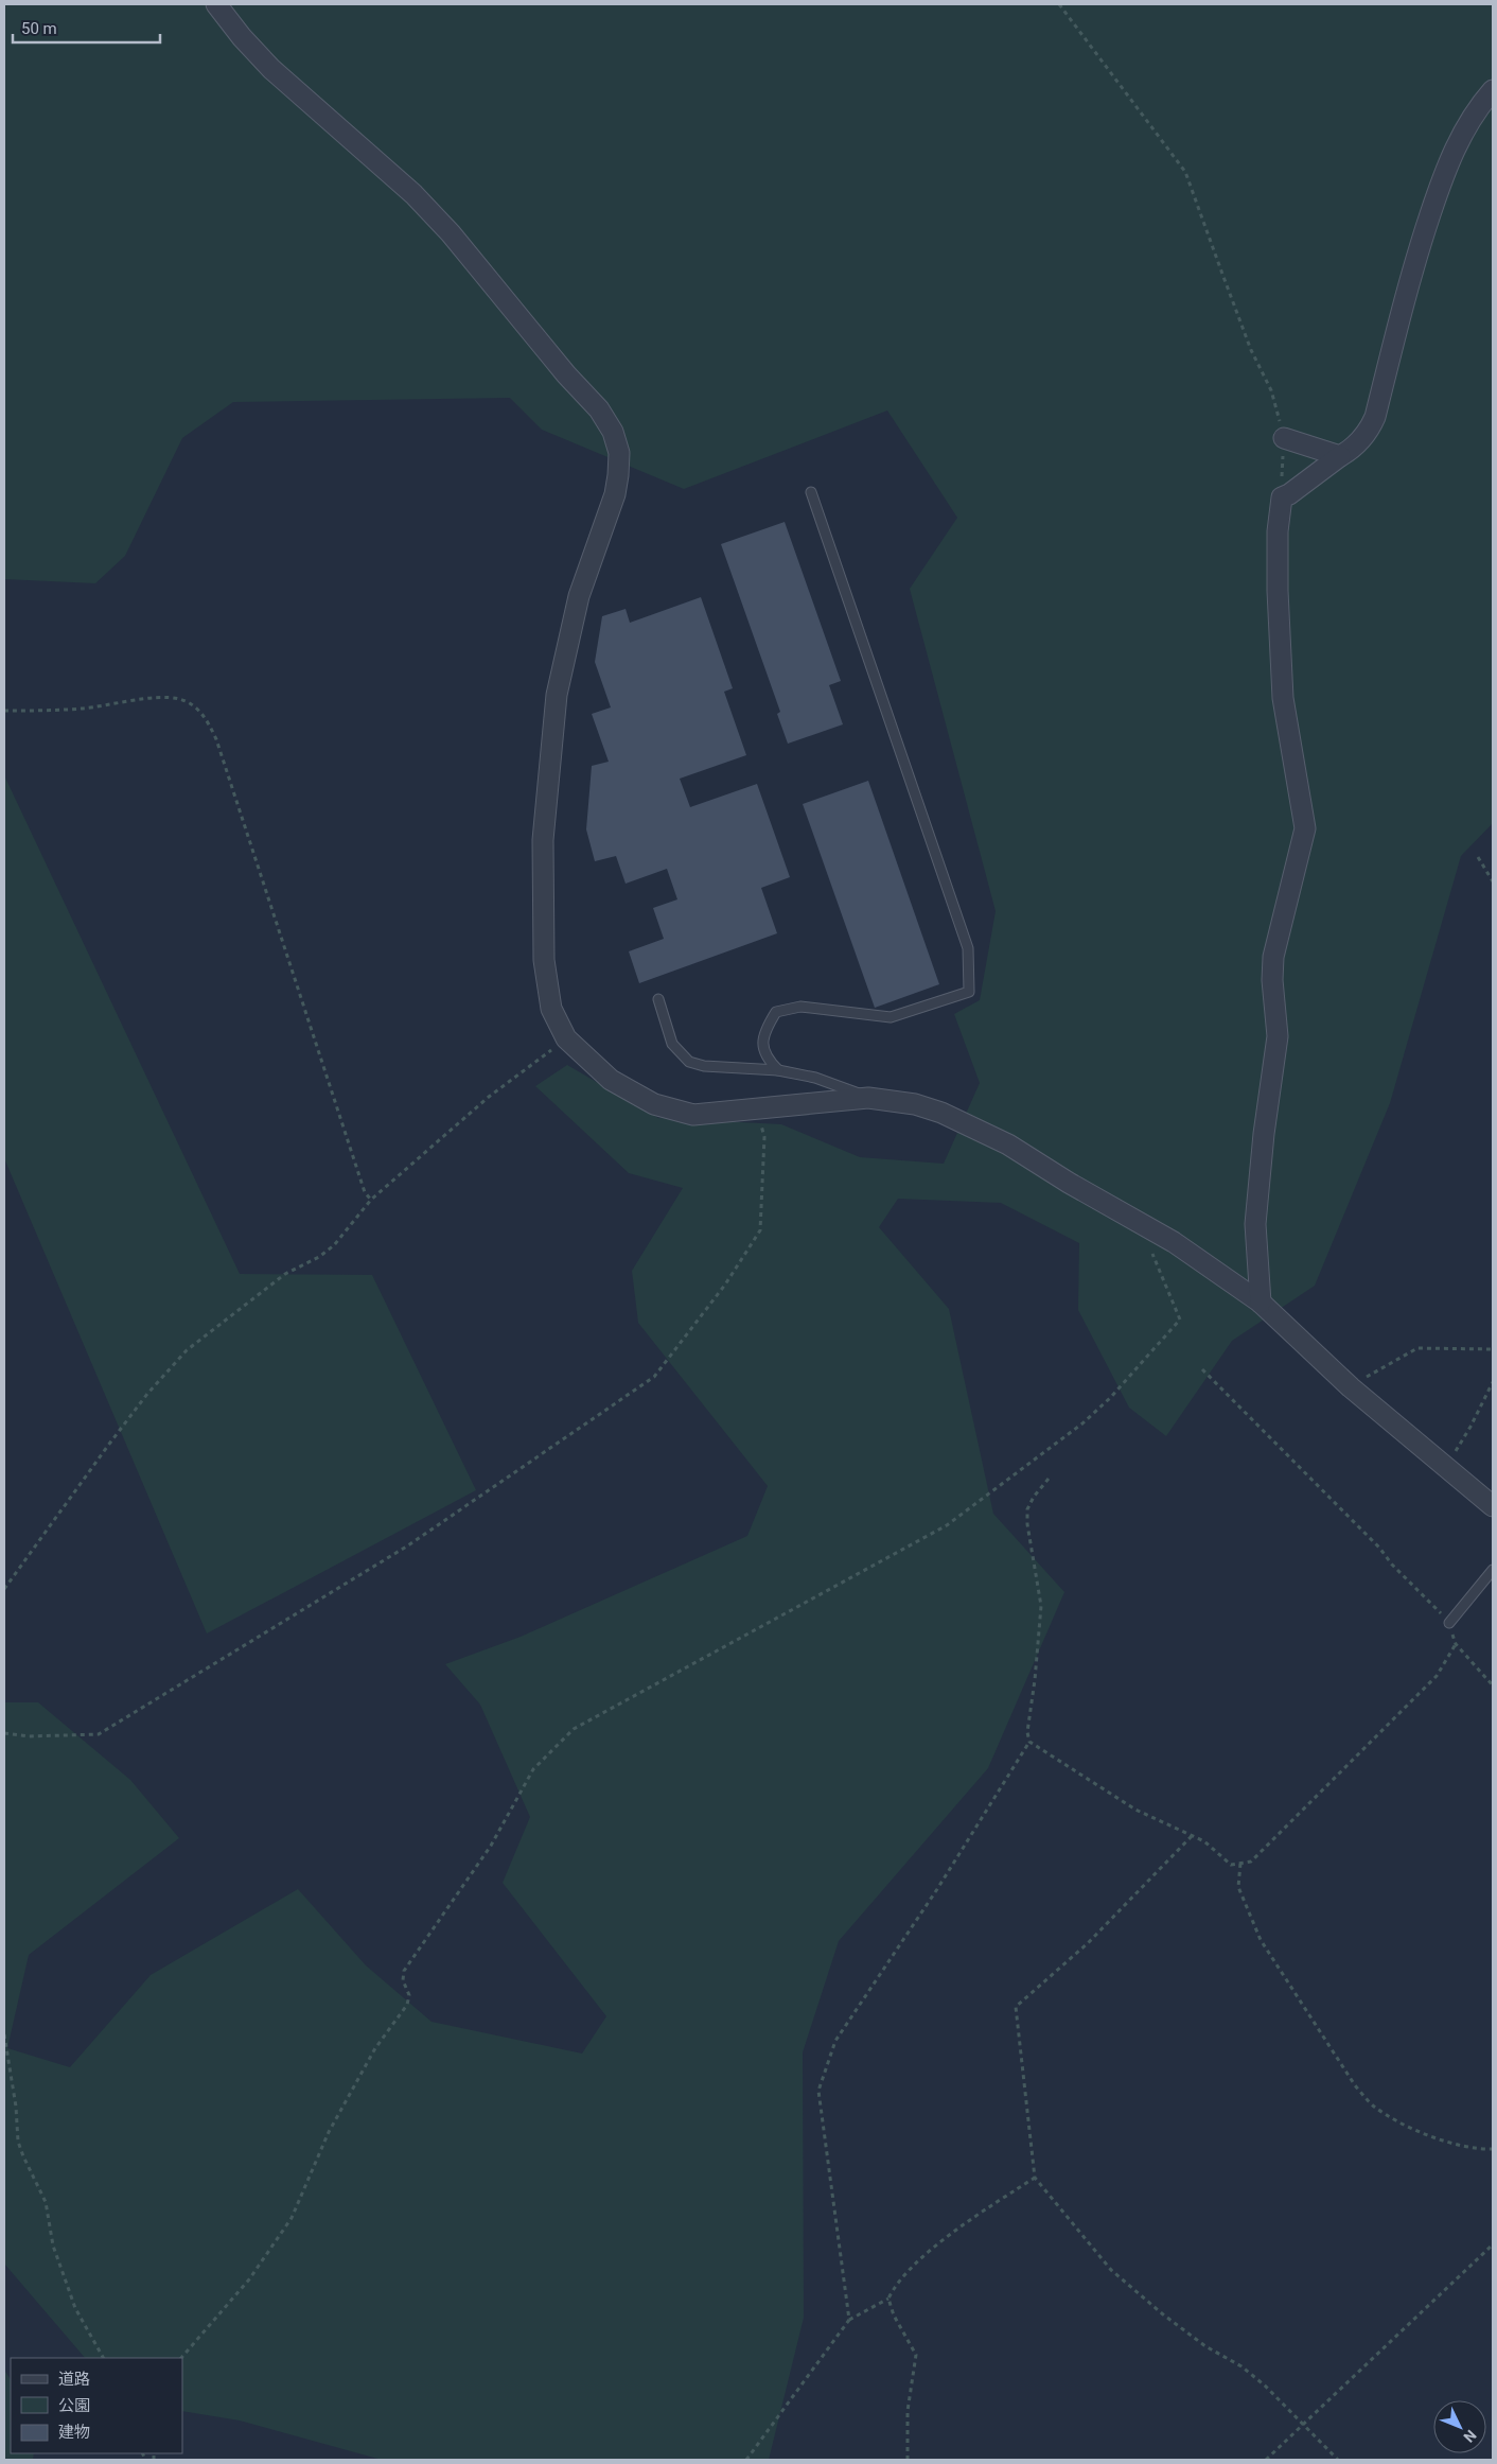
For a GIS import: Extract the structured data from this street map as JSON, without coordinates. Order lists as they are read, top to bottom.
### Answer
{
  "legend": ["道路", "公園", "建物"],
  "scale_bar": "50 m",
  "north": "bottom right"
}
